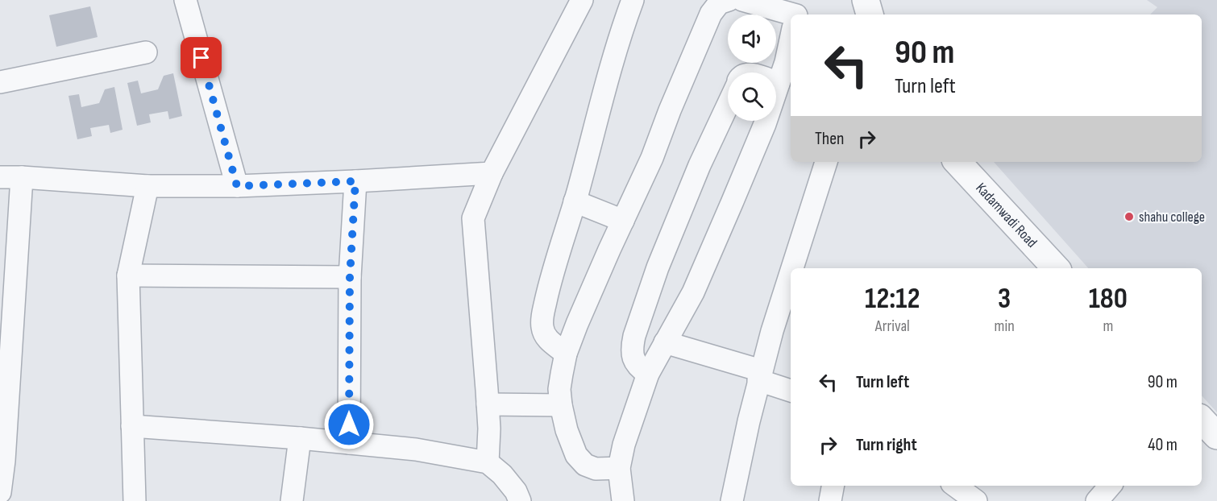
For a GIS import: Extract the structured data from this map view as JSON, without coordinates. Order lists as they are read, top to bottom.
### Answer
{
  "streets": {
    "street": ["Kadamwadi Road"]
  },
  "places": ["shahu college"],
  "page": {
    "turn": ["90 m", "Turn left"],
    "then": "Then",
    "eta": [
      "12:12",
      "Arrival",
      "3",
      "min",
      "180",
      "m"
    ],
    "list": [
      {
        "name": "Turn left",
        "value": "90 m"
      },
      {
        "name": "Turn right",
        "value": "40 m"
      }
    ]
  }
}
